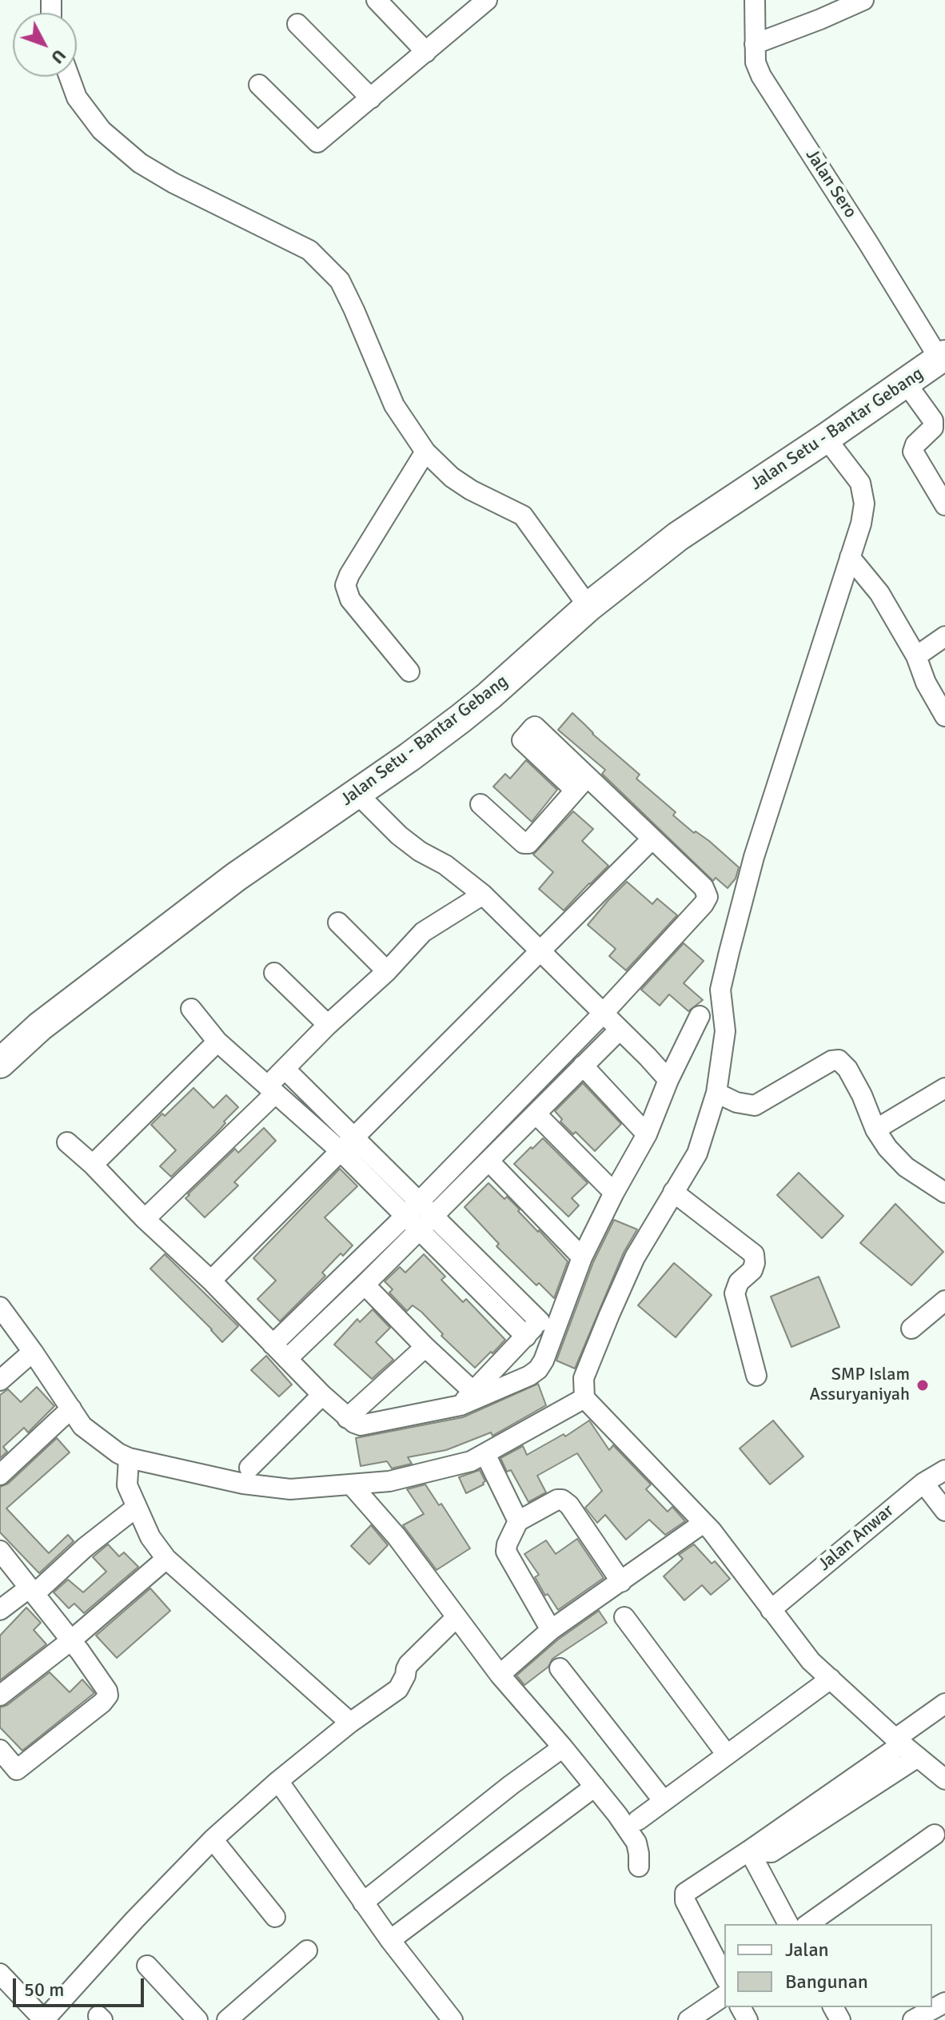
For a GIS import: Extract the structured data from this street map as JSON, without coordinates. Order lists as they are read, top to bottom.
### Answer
{
  "streets": {
    "main road": ["Jalan Setu - Bantar Gebang"],
    "street": ["Jalan Sero", "Jalan Anwar"]
  },
  "crossings": [
    ["Jalan Sero", "Jalan Setu - Bantar Gebang"]
  ],
  "places": ["SMP Islam Assuryaniyah"],
  "legend": ["Jalan", "Bangunan"],
  "scale_bar": "50 m",
  "north": "bottom right"
}
